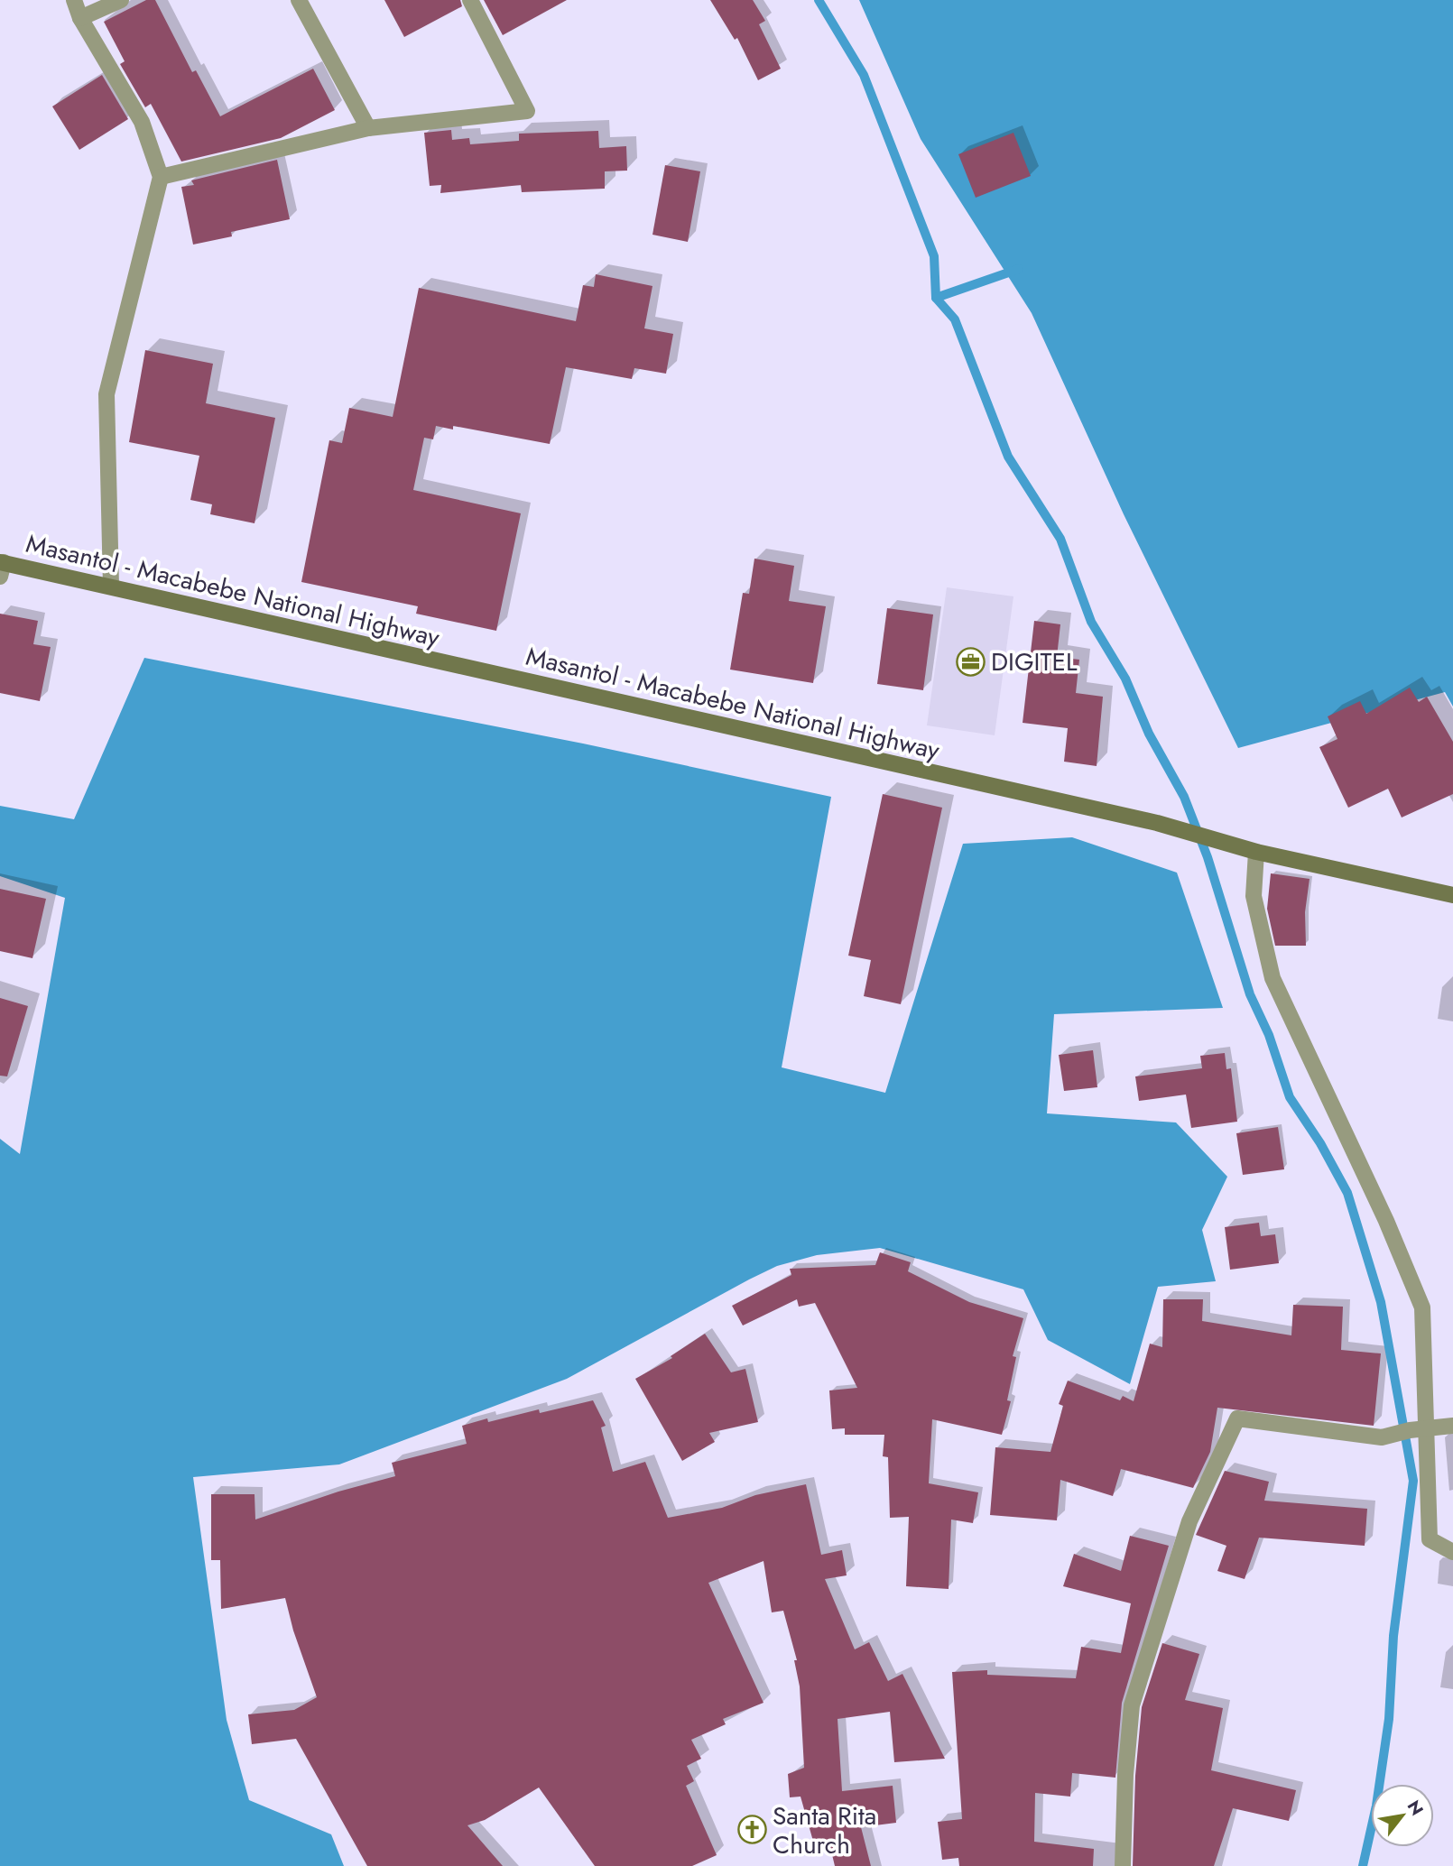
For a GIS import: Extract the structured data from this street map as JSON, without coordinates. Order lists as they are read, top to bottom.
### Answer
{
  "streets": {
    "main road": ["Masantol - Macabebe National Highway"]
  },
  "places": {
    "office": ["DIGITEL"],
    "church": ["Santa Rita Church"]
  },
  "north": "top right"
}
